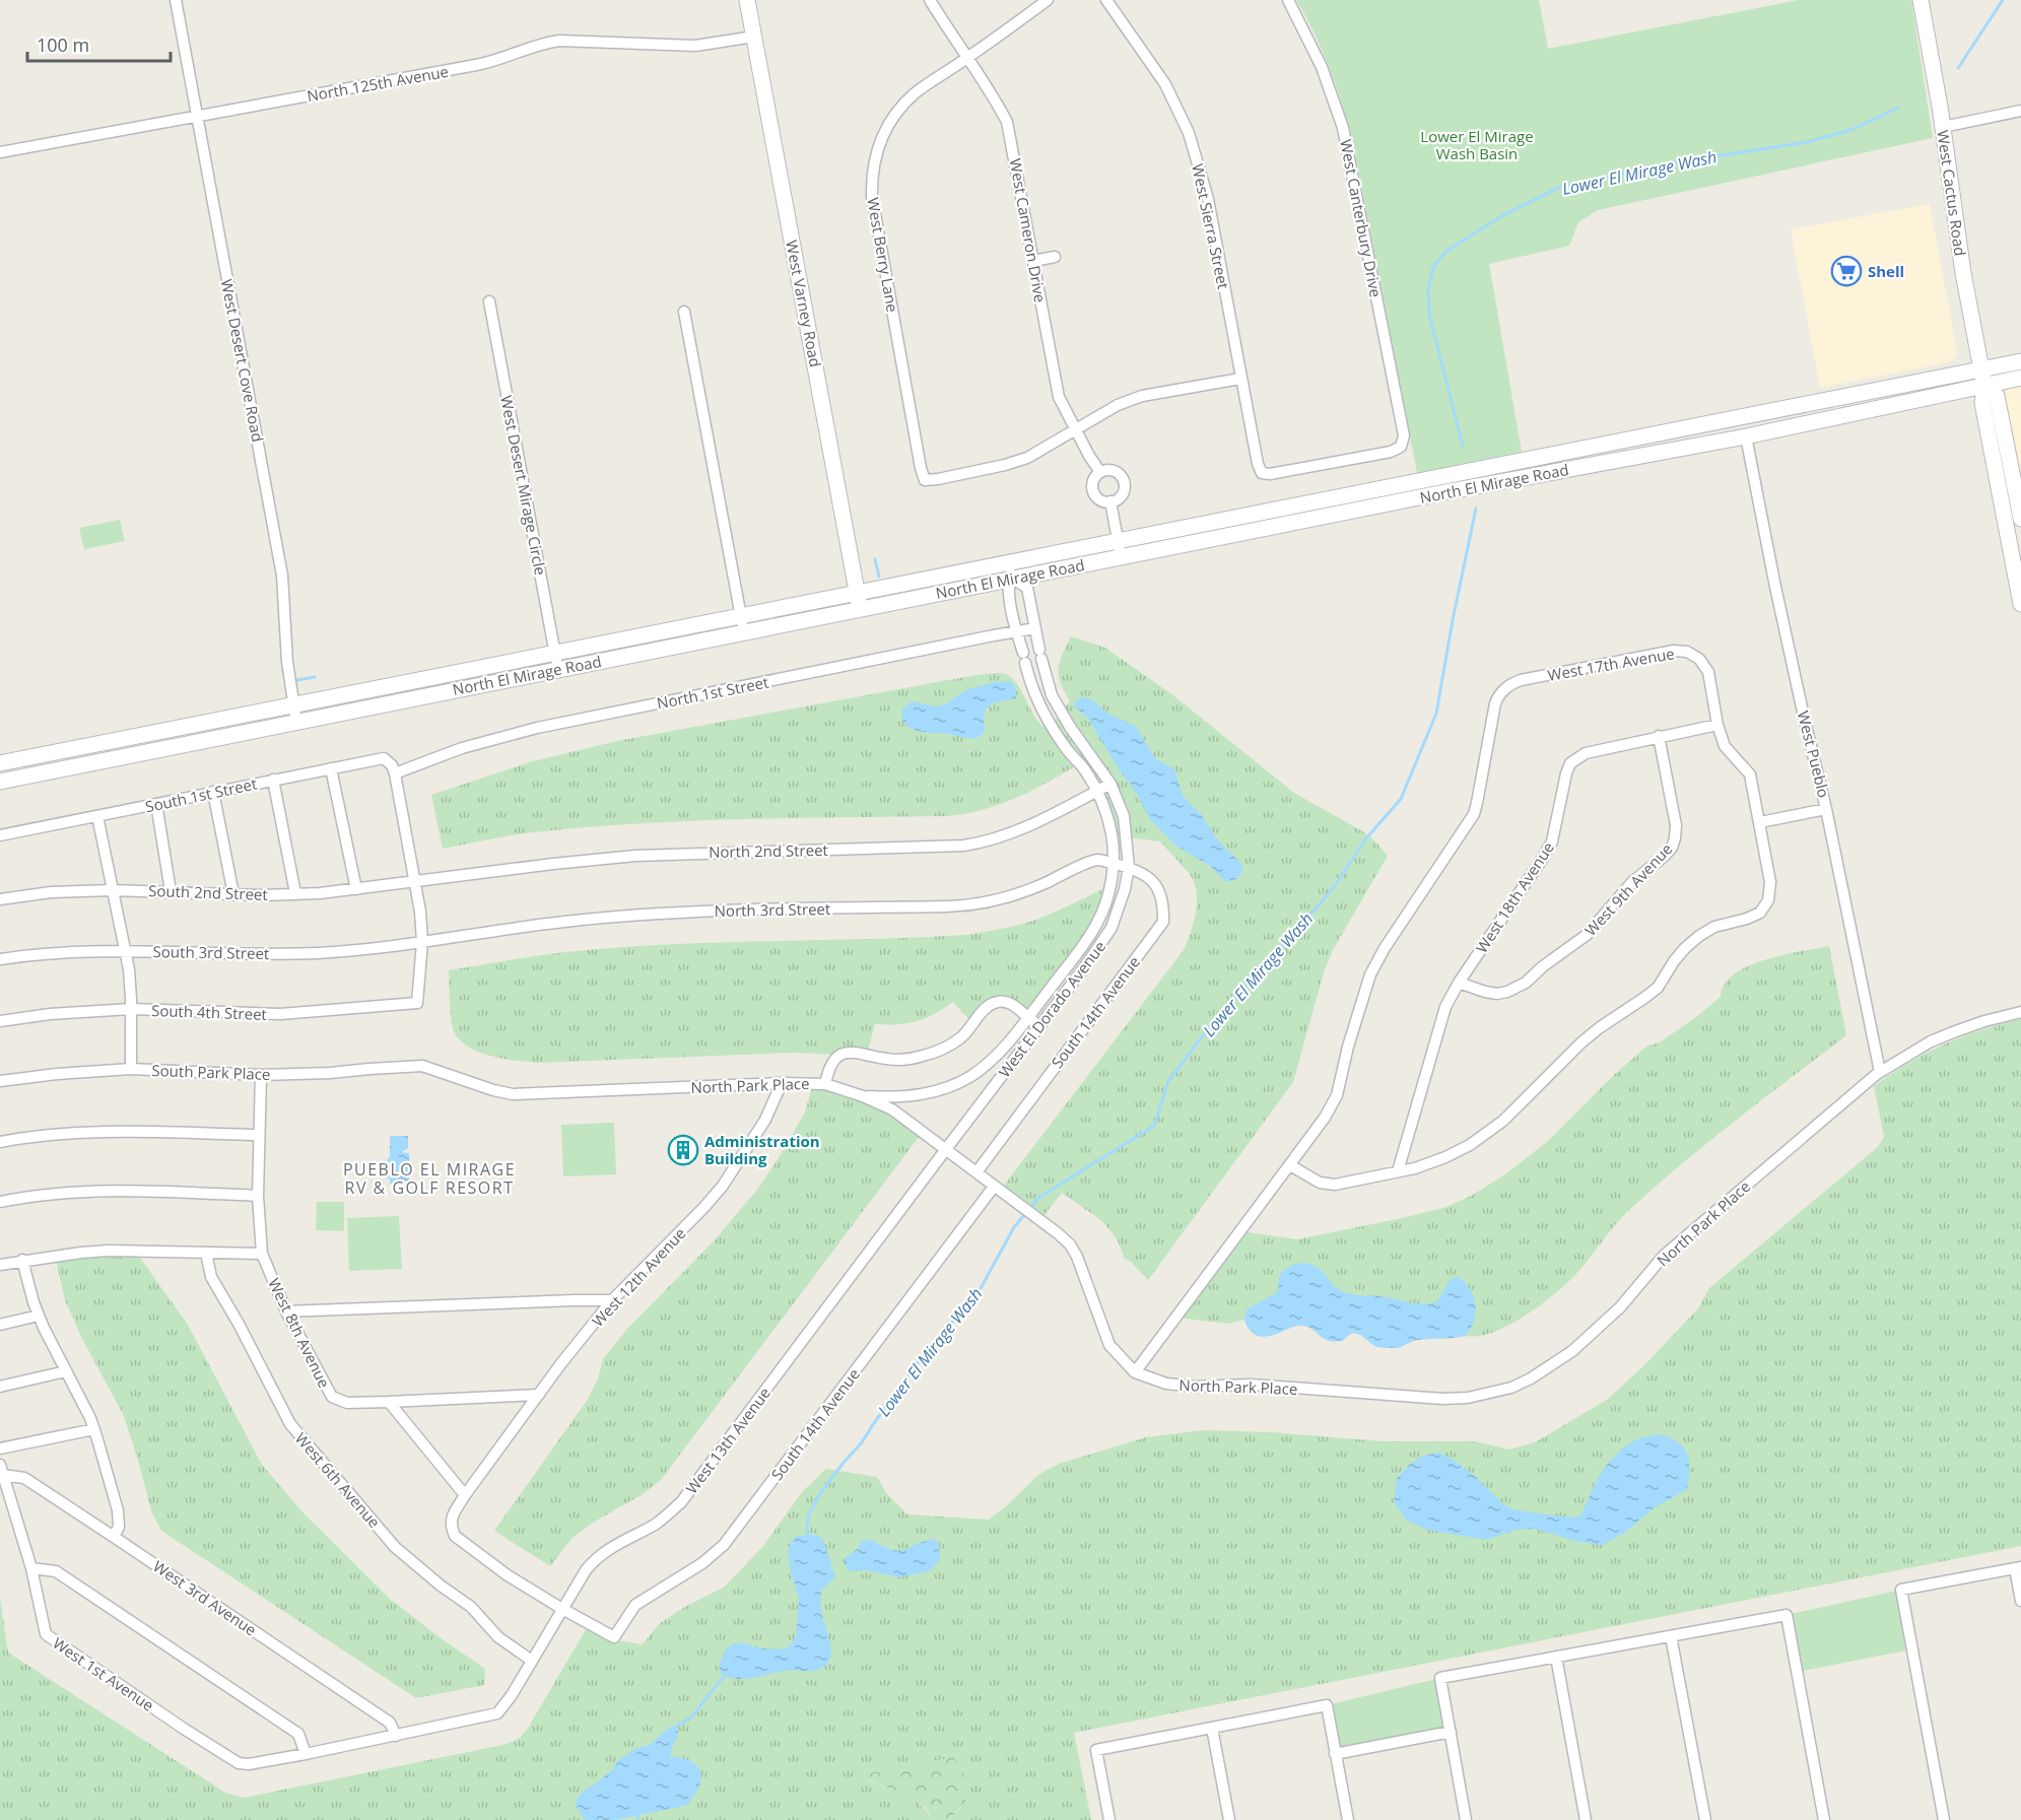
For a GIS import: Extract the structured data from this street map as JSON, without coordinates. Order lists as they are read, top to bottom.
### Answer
{
  "streets": {
    "main road": ["West Cactus Road", "West Varney Road", "North El Mirage Road"],
    "street": [
      "North 125th Avenue",
      "West Canterbury Drive",
      "West Sierra Street",
      "West Cameron Drive",
      "West Berry Lane",
      "West Desert Cove Road",
      "West Desert Mirage Circle",
      "West 17th Avenue",
      "North 1st Street",
      "West Pueblo",
      "South 1st Street",
      "North 2nd Street",
      "West 9th Avenue",
      "South 2nd Street",
      "West 18th Avenue",
      "North 3rd Street",
      "South 3rd Street",
      "West El Dorado Avenue",
      "South 4th Street",
      "South 14th Avenue",
      "South Park Place",
      "North Park Place",
      "West 12th Avenue",
      "West 8th Avenue",
      "West 13th Avenue",
      "West 6th Avenue",
      "West 3rd Avenue",
      "West 1st Avenue"
    ]
  },
  "crossings": [
    ["North 125th Avenue", "West Varney Road"],
    ["North 125th Avenue", "West Desert Cove Road"],
    ["West Cactus Road", "North El Mirage Road"],
    ["West Canterbury Drive", "West Sierra Street"],
    ["West Cameron Drive", "West Berry Lane"],
    ["West Varney Road", "North El Mirage Road"],
    ["West Desert Cove Road", "North El Mirage Road"],
    ["North El Mirage Road", "West Desert Mirage Circle"],
    ["North El Mirage Road", "West Pueblo"],
    ["North El Mirage Road", "West El Dorado Avenue"],
    ["West 17th Avenue", "West 18th Avenue"],
    ["West 17th Avenue", "North Park Place"],
    ["North 1st Street", "South 1st Street"],
    ["North 1st Street", "West El Dorado Avenue"],
    ["West Pueblo", "North Park Place"],
    ["North 2nd Street", "South 2nd Street"],
    ["North 2nd Street", "West El Dorado Avenue"],
    ["West 9th Avenue", "West 18th Avenue"],
    ["North 3rd Street", "South 3rd Street"],
    ["North 3rd Street", "West El Dorado Avenue"],
    ["North 3rd Street", "South 4th Street"],
    ["North 3rd Street", "South 14th Avenue"],
    ["South 3rd Street", "South 4th Street"],
    ["West El Dorado Avenue", "South 14th Avenue"],
    ["West El Dorado Avenue", "North Park Place"],
    ["West El Dorado Avenue", "West 13th Avenue"],
    ["South 14th Avenue", "North Park Place"],
    ["South 14th Avenue", "West 13th Avenue"],
    ["South Park Place", "North Park Place"],
    ["South Park Place", "West 8th Avenue"],
    ["North Park Place", "West 12th Avenue"],
    ["North Park Place", "West 13th Avenue"],
    ["West 12th Avenue", "West 8th Avenue"],
    ["West 13th Avenue", "West 6th Avenue"],
    ["West 13th Avenue", "West 3rd Avenue"],
    ["West 3rd Avenue", "West 1st Avenue"]
  ],
  "districts": ["PUEBLO EL MIRAGE RV & GOLF RESORT"],
  "water": ["Lower El Mirage Wash"],
  "parks": ["Lower El Mirage Wash Basin"],
  "places": {
    "supermarket": ["Shell"],
    "building": ["Administration Building"]
  },
  "scale_bar": "100 m"
}
